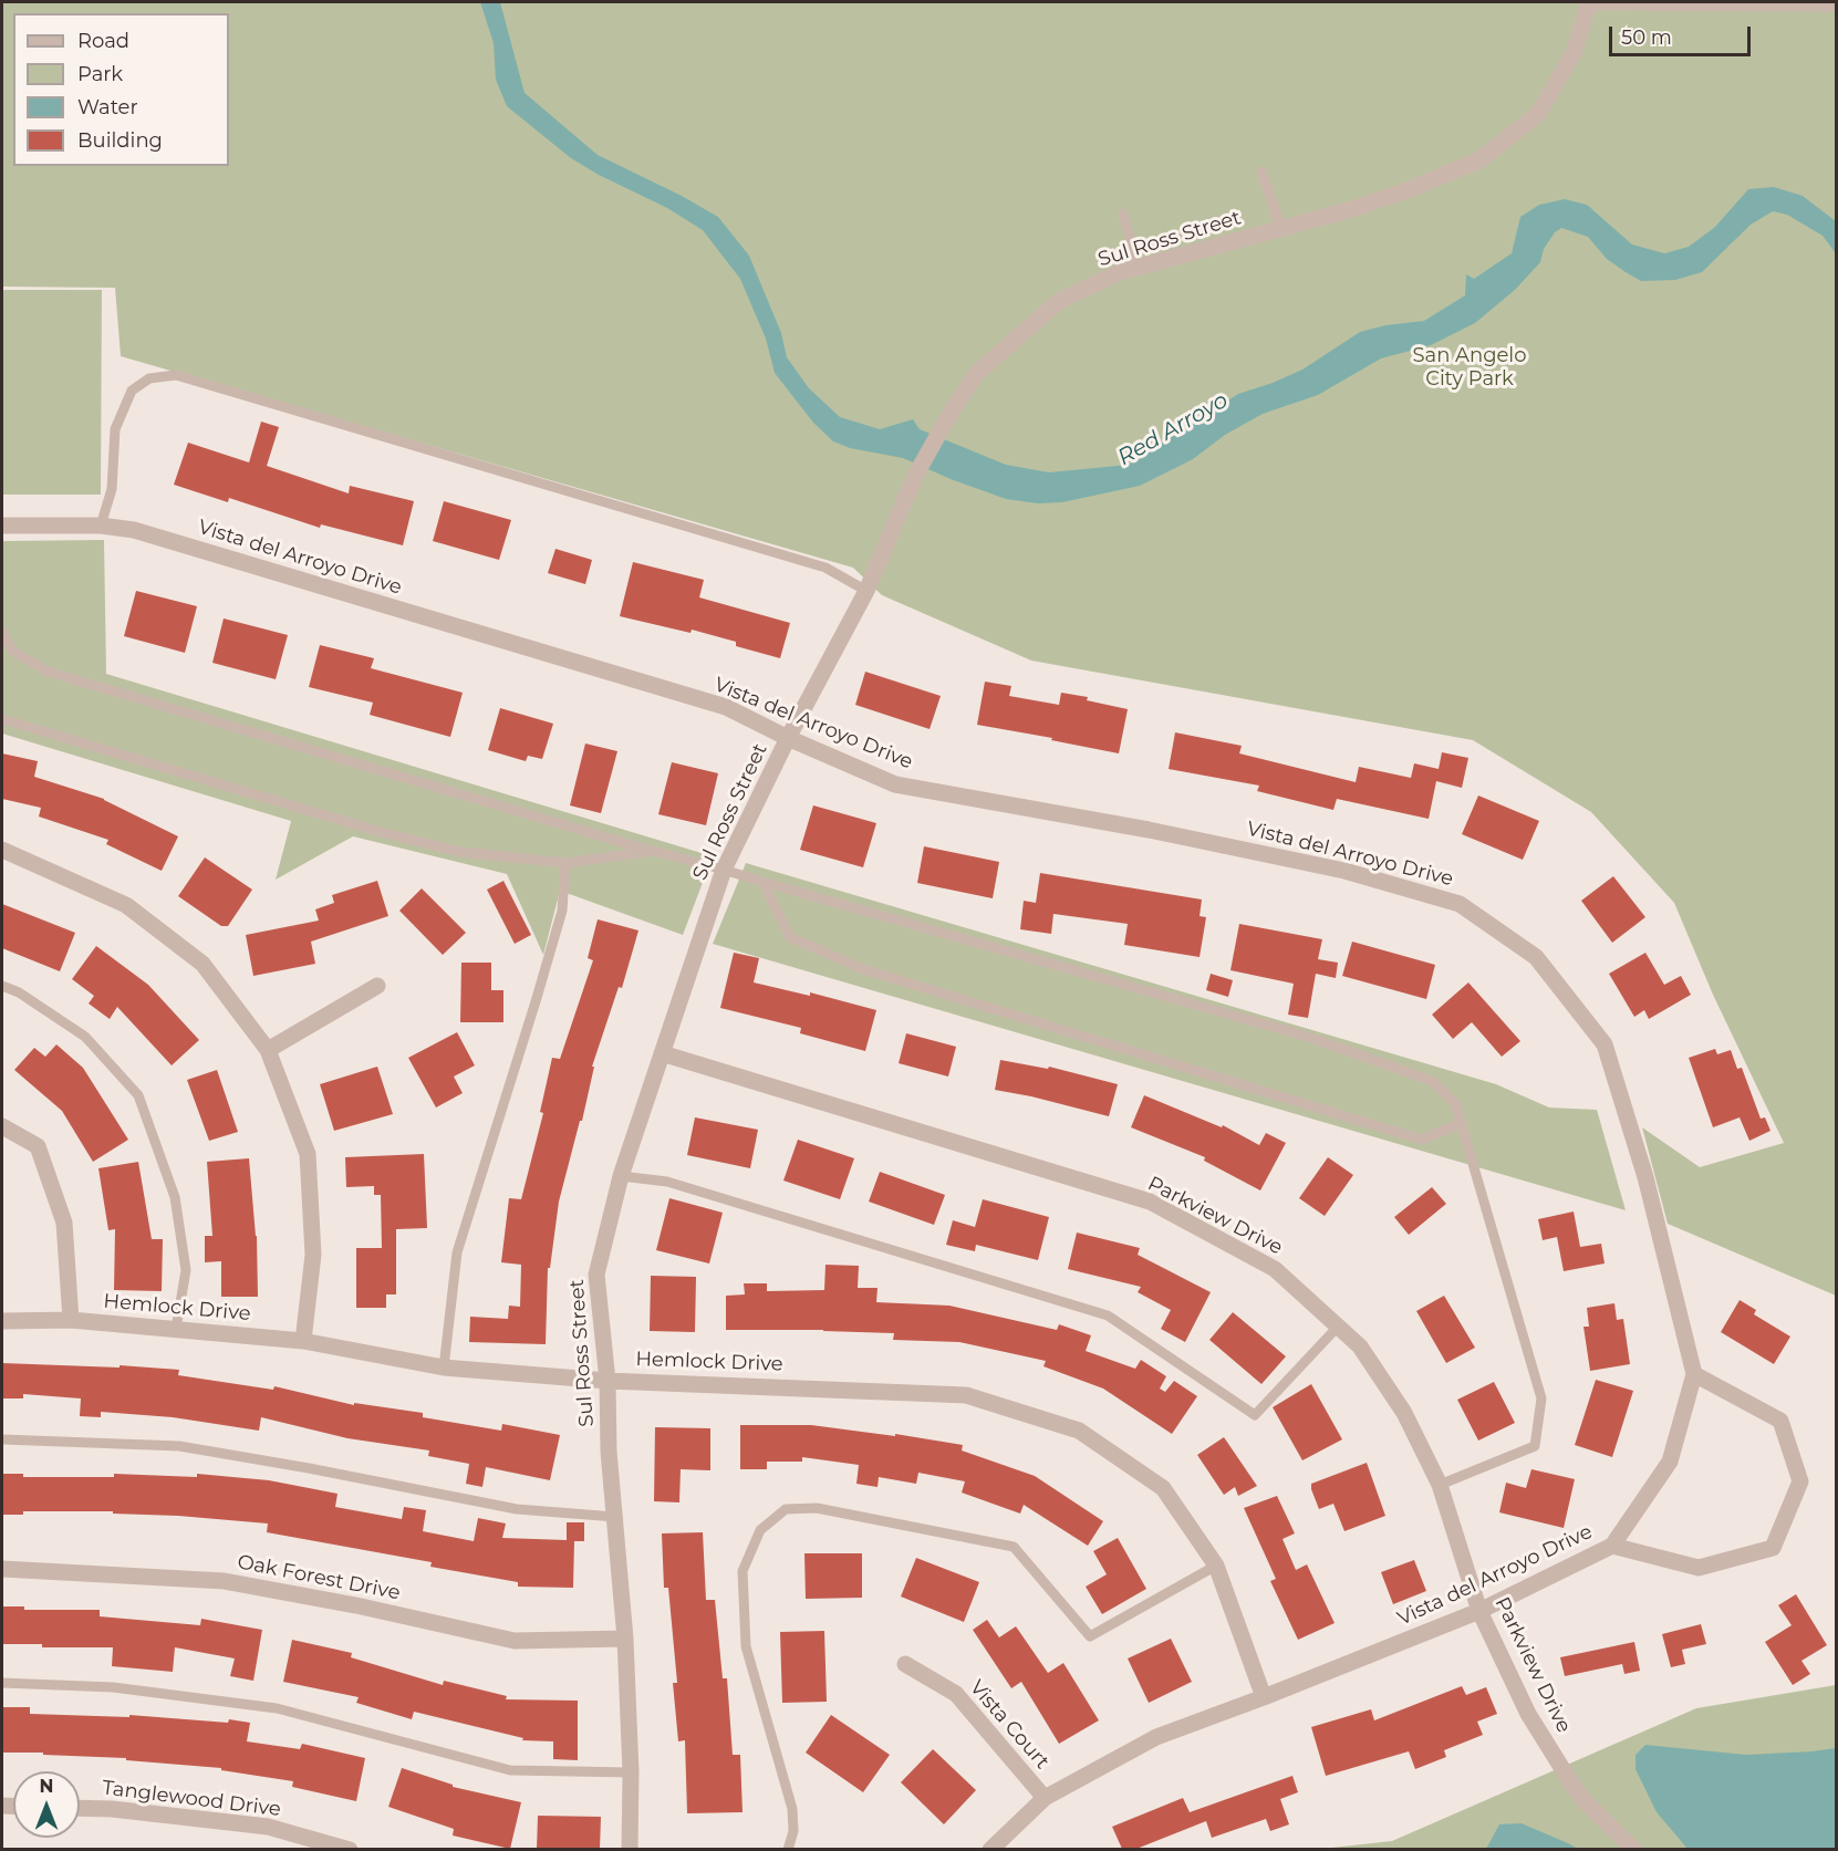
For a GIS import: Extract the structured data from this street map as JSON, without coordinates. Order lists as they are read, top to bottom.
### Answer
{
  "streets": {
    "street": [
      "Sul Ross Street",
      "Vista del Arroyo Drive",
      "Parkview Drive",
      "Hemlock Drive",
      "Oak Forest Drive",
      "Vista Court",
      "Tanglewood Drive"
    ]
  },
  "crossings": [
    ["Sul Ross Street", "Vista del Arroyo Drive"],
    ["Sul Ross Street", "Parkview Drive"],
    ["Sul Ross Street", "Hemlock Drive"],
    ["Sul Ross Street", "Oak Forest Drive"],
    ["Vista del Arroyo Drive", "Parkview Drive"],
    ["Vista del Arroyo Drive", "Hemlock Drive"],
    ["Vista del Arroyo Drive", "Vista Court"]
  ],
  "water": ["Red Arroyo"],
  "parks": ["San Angelo City Park"],
  "legend": [
    "Road",
    "Park",
    "Water",
    "Building"
  ],
  "scale_bar": "50 m",
  "north": "top"
}
